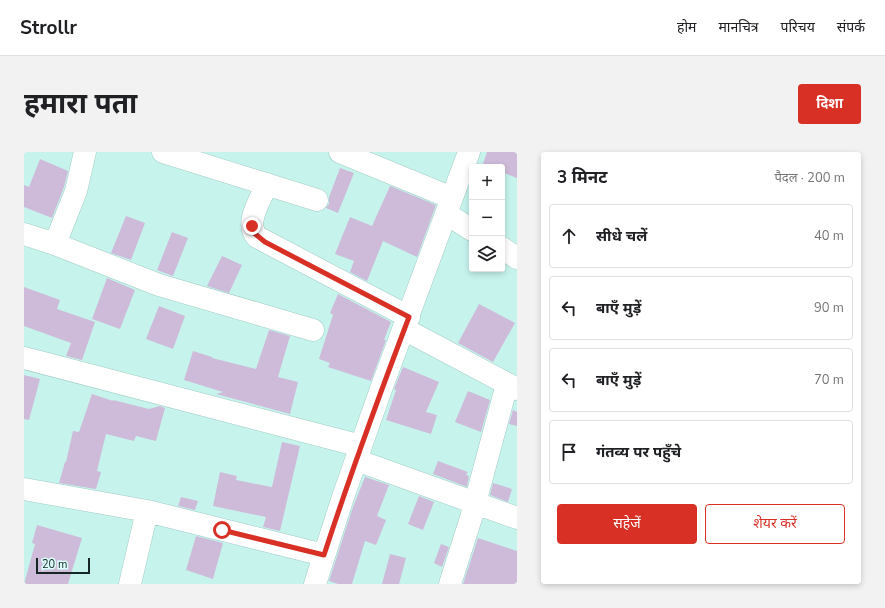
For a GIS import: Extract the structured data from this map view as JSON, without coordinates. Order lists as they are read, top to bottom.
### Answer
{
  "scale_bar": "20 m",
  "page": {
    "header": "Strollr",
    "nav": [
      "होम",
      "मानचित्र",
      "परिचय",
      "संपर्क"
    ],
    "buttons": [
      "दिशा",
      ["सहेजें", "शेयर करें"]
    ],
    "title": "हमारा पता",
    "heading": ["3 मिनट", "पैदल · 200 m"],
    "map_buttons": ["+", "−"],
    "list": [
      ["सीधे चलें", "40 m"],
      ["बाएँ मुड़ें", "90 m"],
      ["बाएँ मुड़ें", "70 m"],
      "गंतव्य पर पहुँचे"
    ],
    "scale": "20 m"
  }
}
